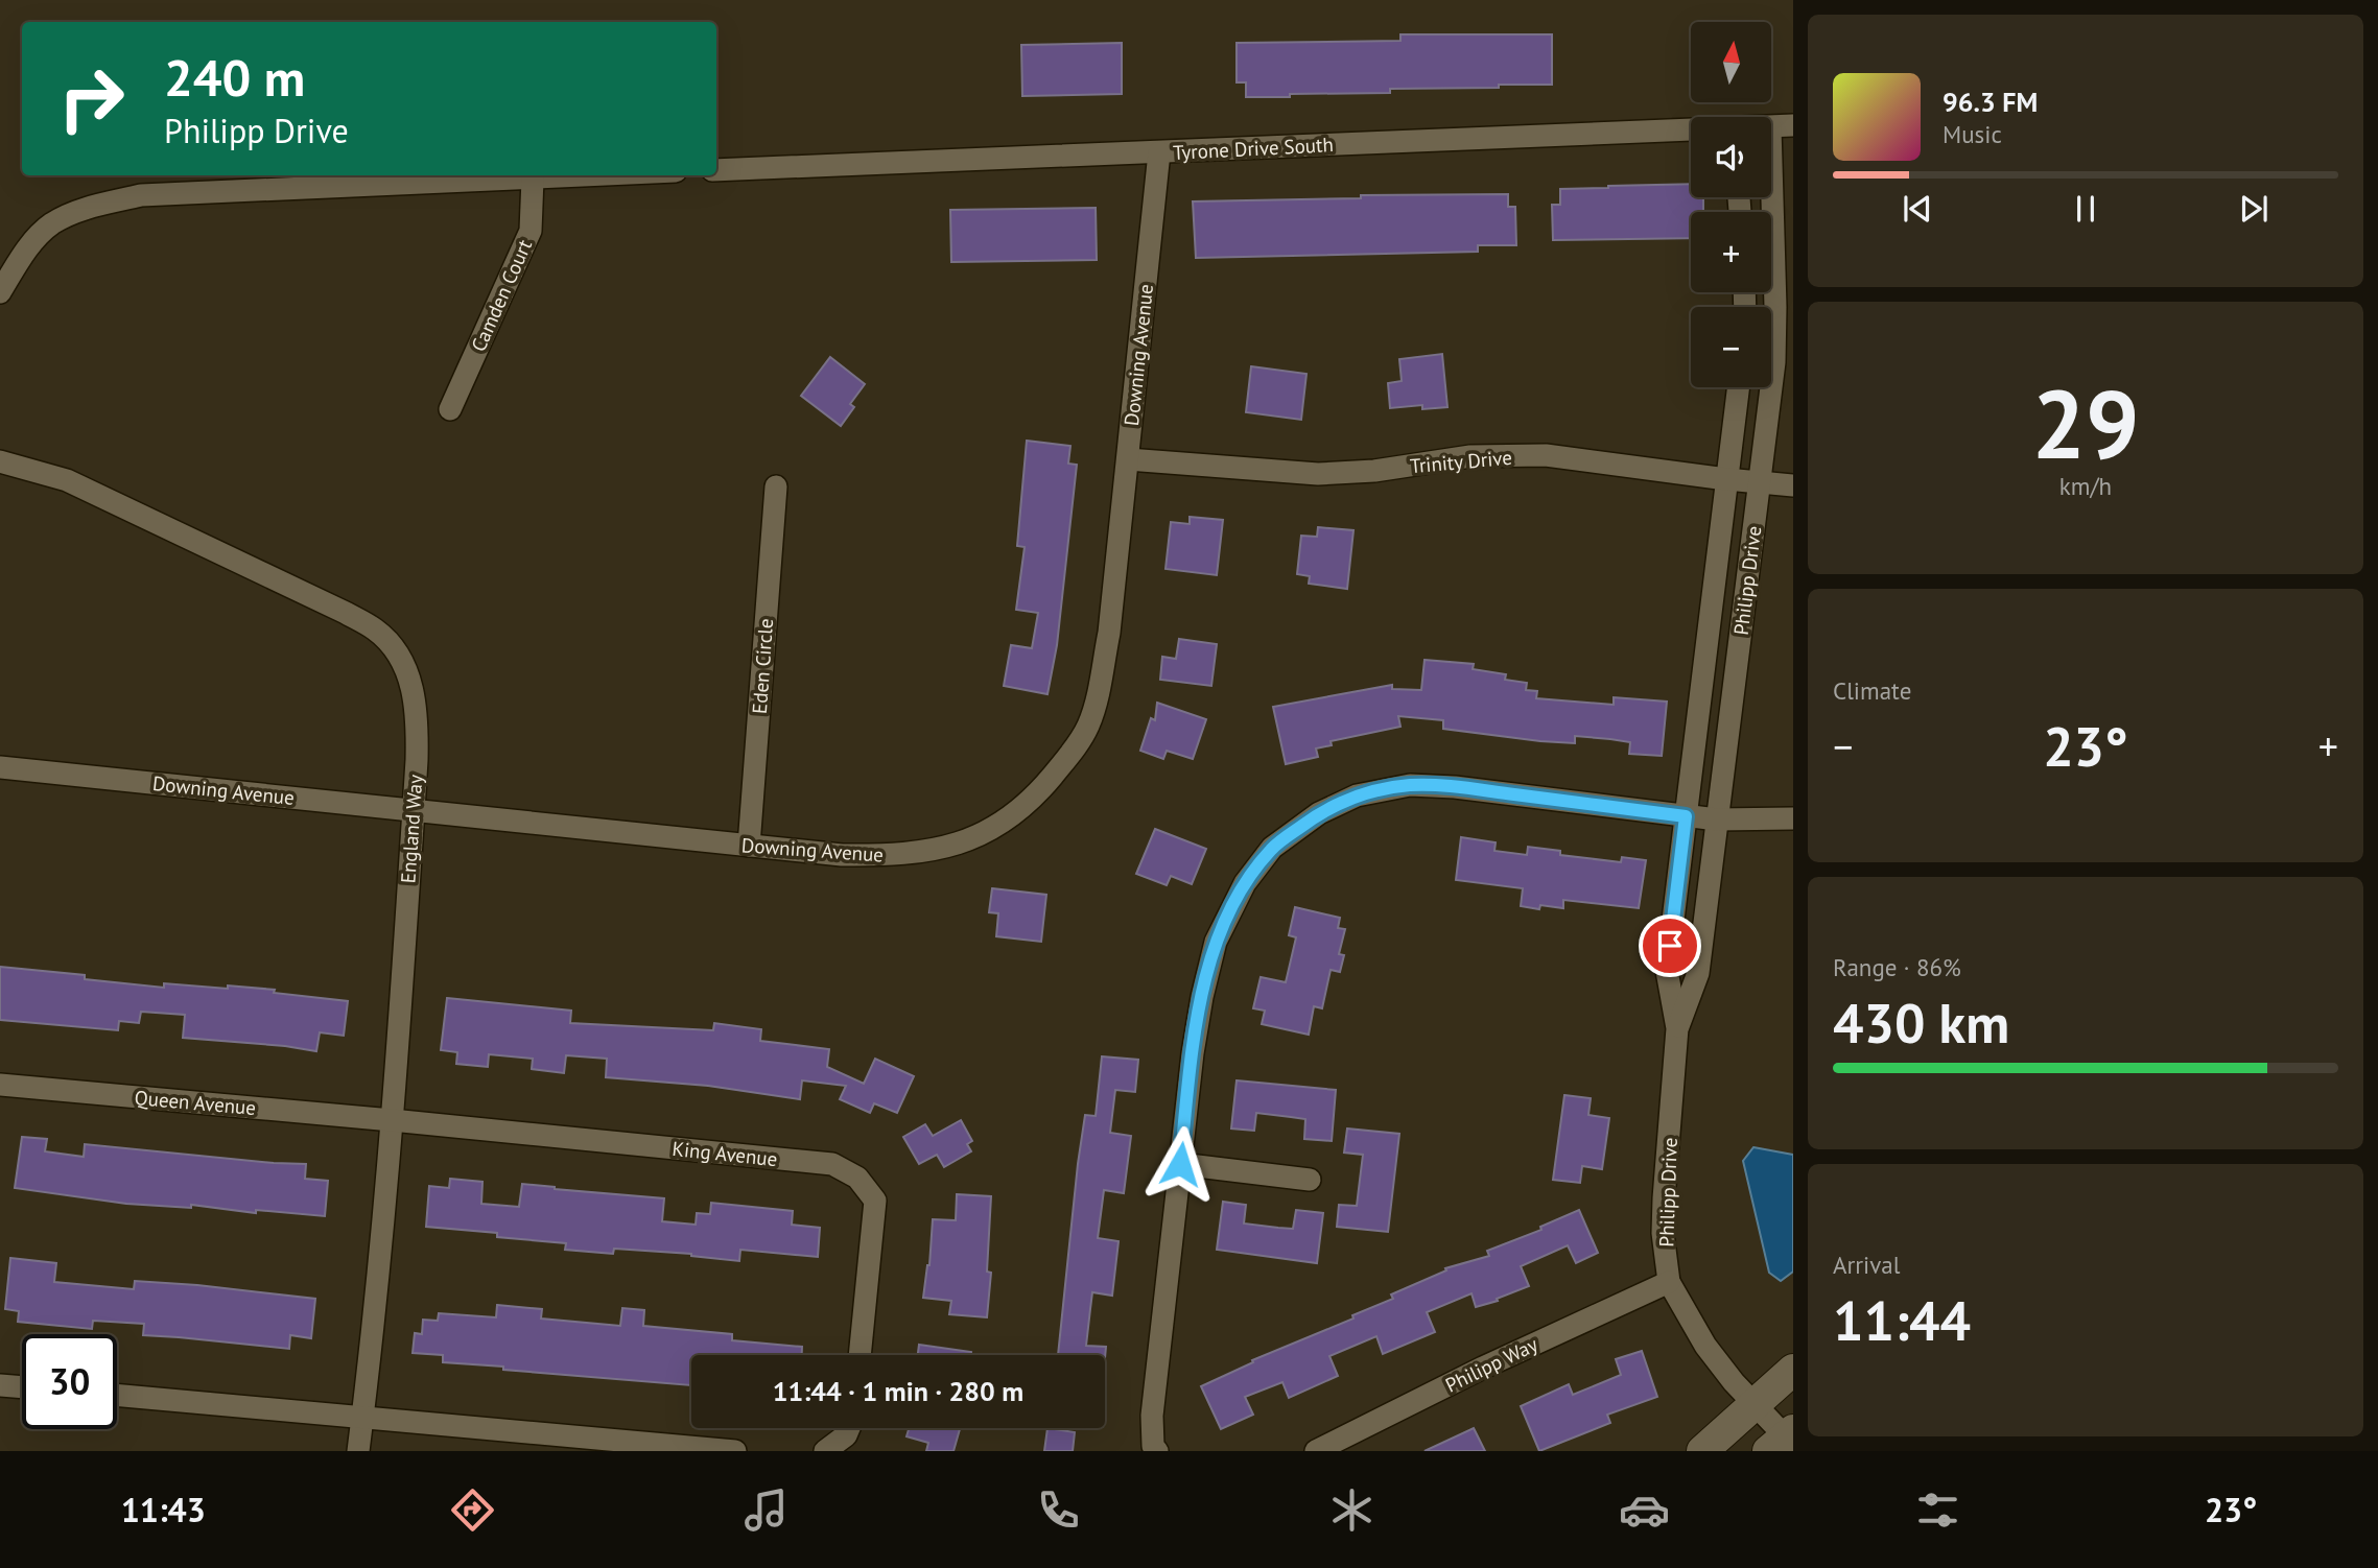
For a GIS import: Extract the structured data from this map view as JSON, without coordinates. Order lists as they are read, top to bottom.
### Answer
{
  "streets": {
    "street": [
      "Tyrone Drive South",
      "Camden Court",
      "Downing Avenue",
      "Trinity Drive",
      "Philipp Drive",
      "Eden Circle",
      "England Way",
      "Queen Avenue",
      "King Avenue",
      "Philipp Way"
    ]
  },
  "crossings": [
    ["Tyrone Drive South", "Downing Avenue"],
    ["Downing Avenue", "Trinity Drive"],
    ["Downing Avenue", "Eden Circle"],
    ["Downing Avenue", "England Way"],
    ["Trinity Drive", "Philipp Drive"],
    ["Philipp Drive", "Philipp Way"],
    ["England Way", "Queen Avenue"],
    ["England Way", "King Avenue"],
    ["Queen Avenue", "King Avenue"]
  ],
  "north": "top",
  "page": {
    "map_buttons": ["+", "−"],
    "turn": ["240 m", "Philipp Drive"],
    "song": ["96.3 FM", "Music"],
    "tile": [
      ["29", "km/h"],
      "Climate",
      ["Range · 86%", "430 km"],
      ["Arrival", "11:44"]
    ],
    "heat": ["−", "23°", "+"],
    "limit": "30",
    "trip": "11:44 · 1 min · 280 m",
    "tabs": ["11:43", "23°"]
  }
}
